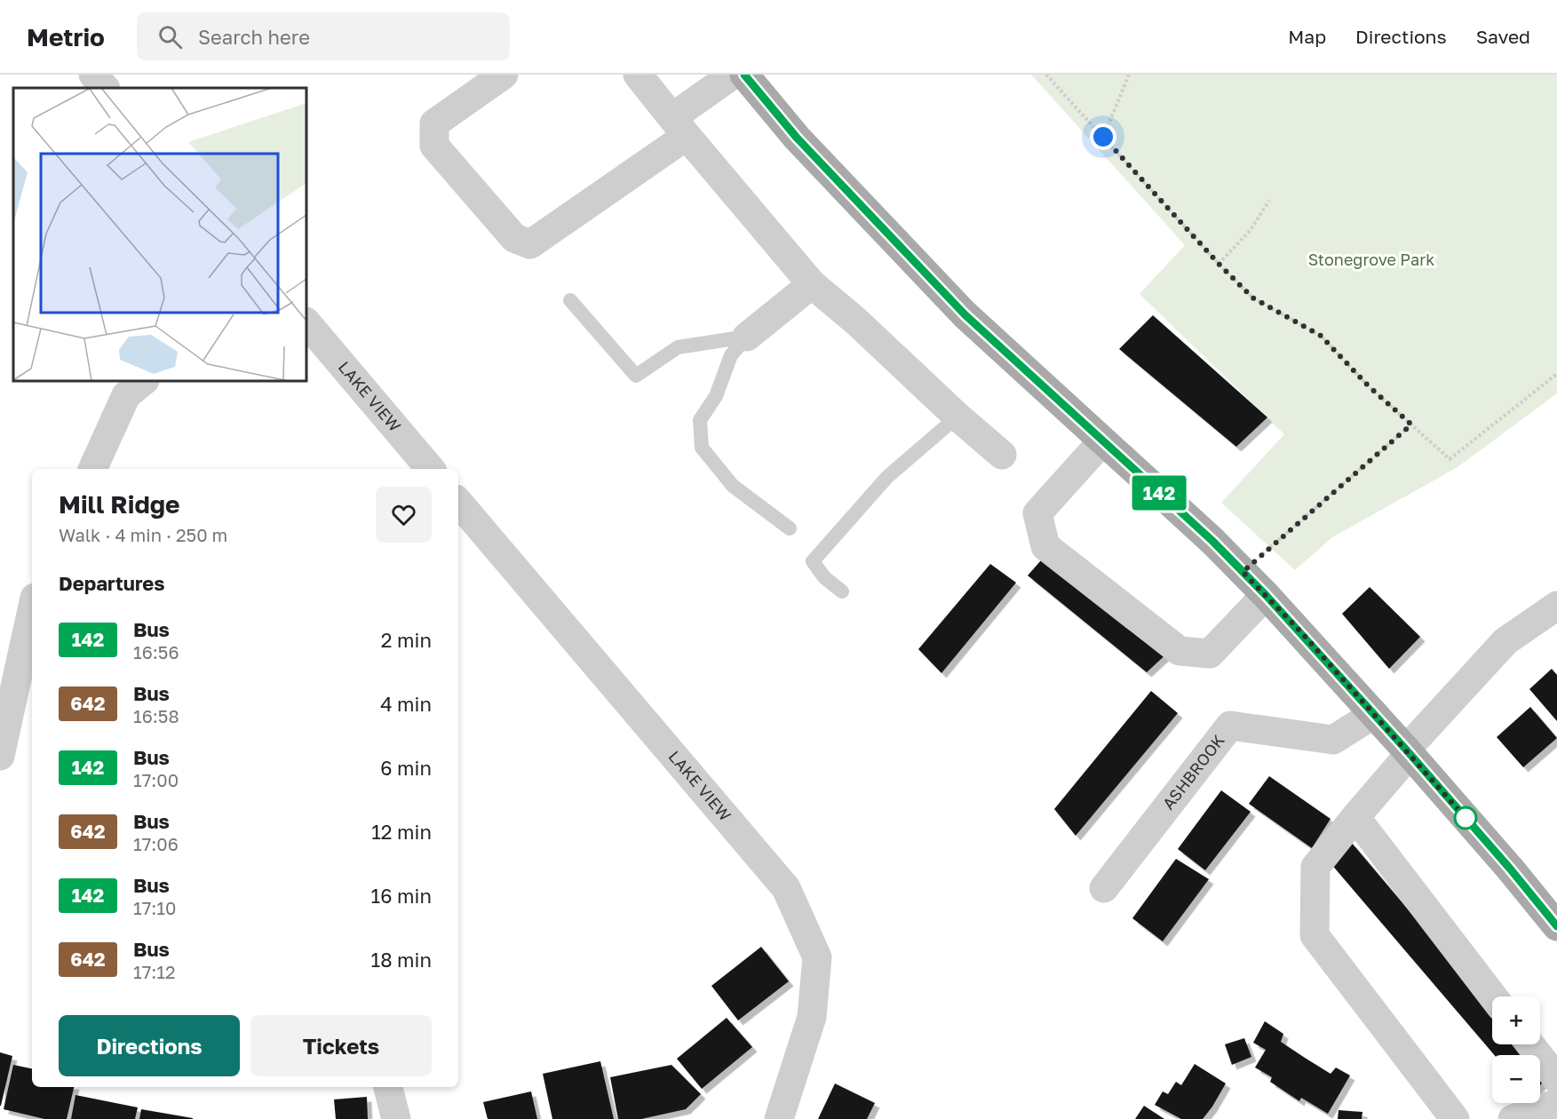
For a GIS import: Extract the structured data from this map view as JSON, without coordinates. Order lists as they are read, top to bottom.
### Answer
{
  "streets": {
    "street": ["LAKE VIEW", "ASHBROOK"]
  },
  "parks": ["Stonegrove Park"],
  "lines": ["bus line 142"],
  "page": {
    "header": "Metrio",
    "search": "Search here",
    "nav": ["Map", "Directions", "Saved"],
    "on_map": "142",
    "heading": [
      ["Mill Ridge", "Walk · 4 min · 250 m"],
      "Departures"
    ],
    "list": [
      {
        "mark": "142",
        "name": "Bus",
        "note": "16:56",
        "value": "2 min"
      },
      {
        "mark": "642",
        "name": "Bus",
        "note": "16:58",
        "value": "4 min"
      },
      {
        "mark": "142",
        "name": "Bus",
        "note": "17:00",
        "value": "6 min"
      },
      {
        "mark": "642",
        "name": "Bus",
        "note": "17:06",
        "value": "12 min"
      },
      {
        "mark": "142",
        "name": "Bus",
        "note": "17:10",
        "value": "16 min"
      },
      {
        "mark": "642",
        "name": "Bus",
        "note": "17:12",
        "value": "18 min"
      }
    ],
    "map_buttons": ["+", "−"],
    "buttons": ["Directions", "Tickets"]
  }
}
